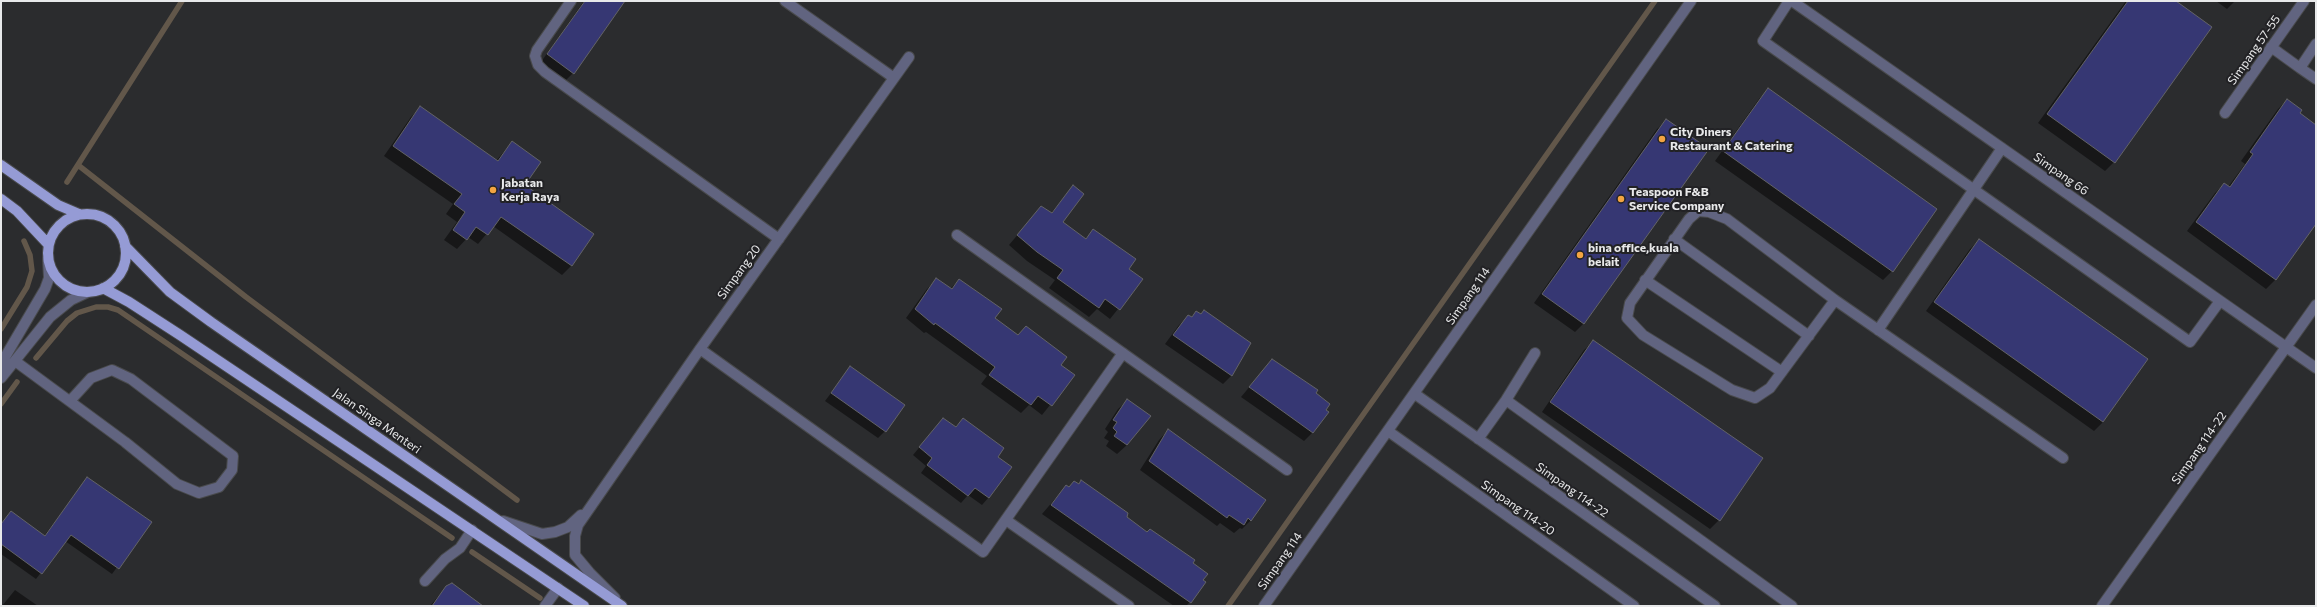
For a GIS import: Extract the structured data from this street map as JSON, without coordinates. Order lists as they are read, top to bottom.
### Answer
{
  "streets": {
    "main road": ["Jalan Singa Menteri"],
    "street": [
      "Simpang 57-55",
      "Simpang 66",
      "Simpang 20",
      "Simpang 114",
      "Simpang 114-22",
      "Simpang 114-20"
    ]
  },
  "crossings": [
    ["Simpang 66", "Simpang 114-22"],
    ["Simpang 114", "Simpang 114-22"],
    ["Simpang 114", "Simpang 114-20"]
  ],
  "places": [
    "City Diners Restaurant & Catering",
    "Jabatan Kerja Raya",
    "Teaspoon F&B Service Company",
    "bina office,kuala belait"
  ]
}
